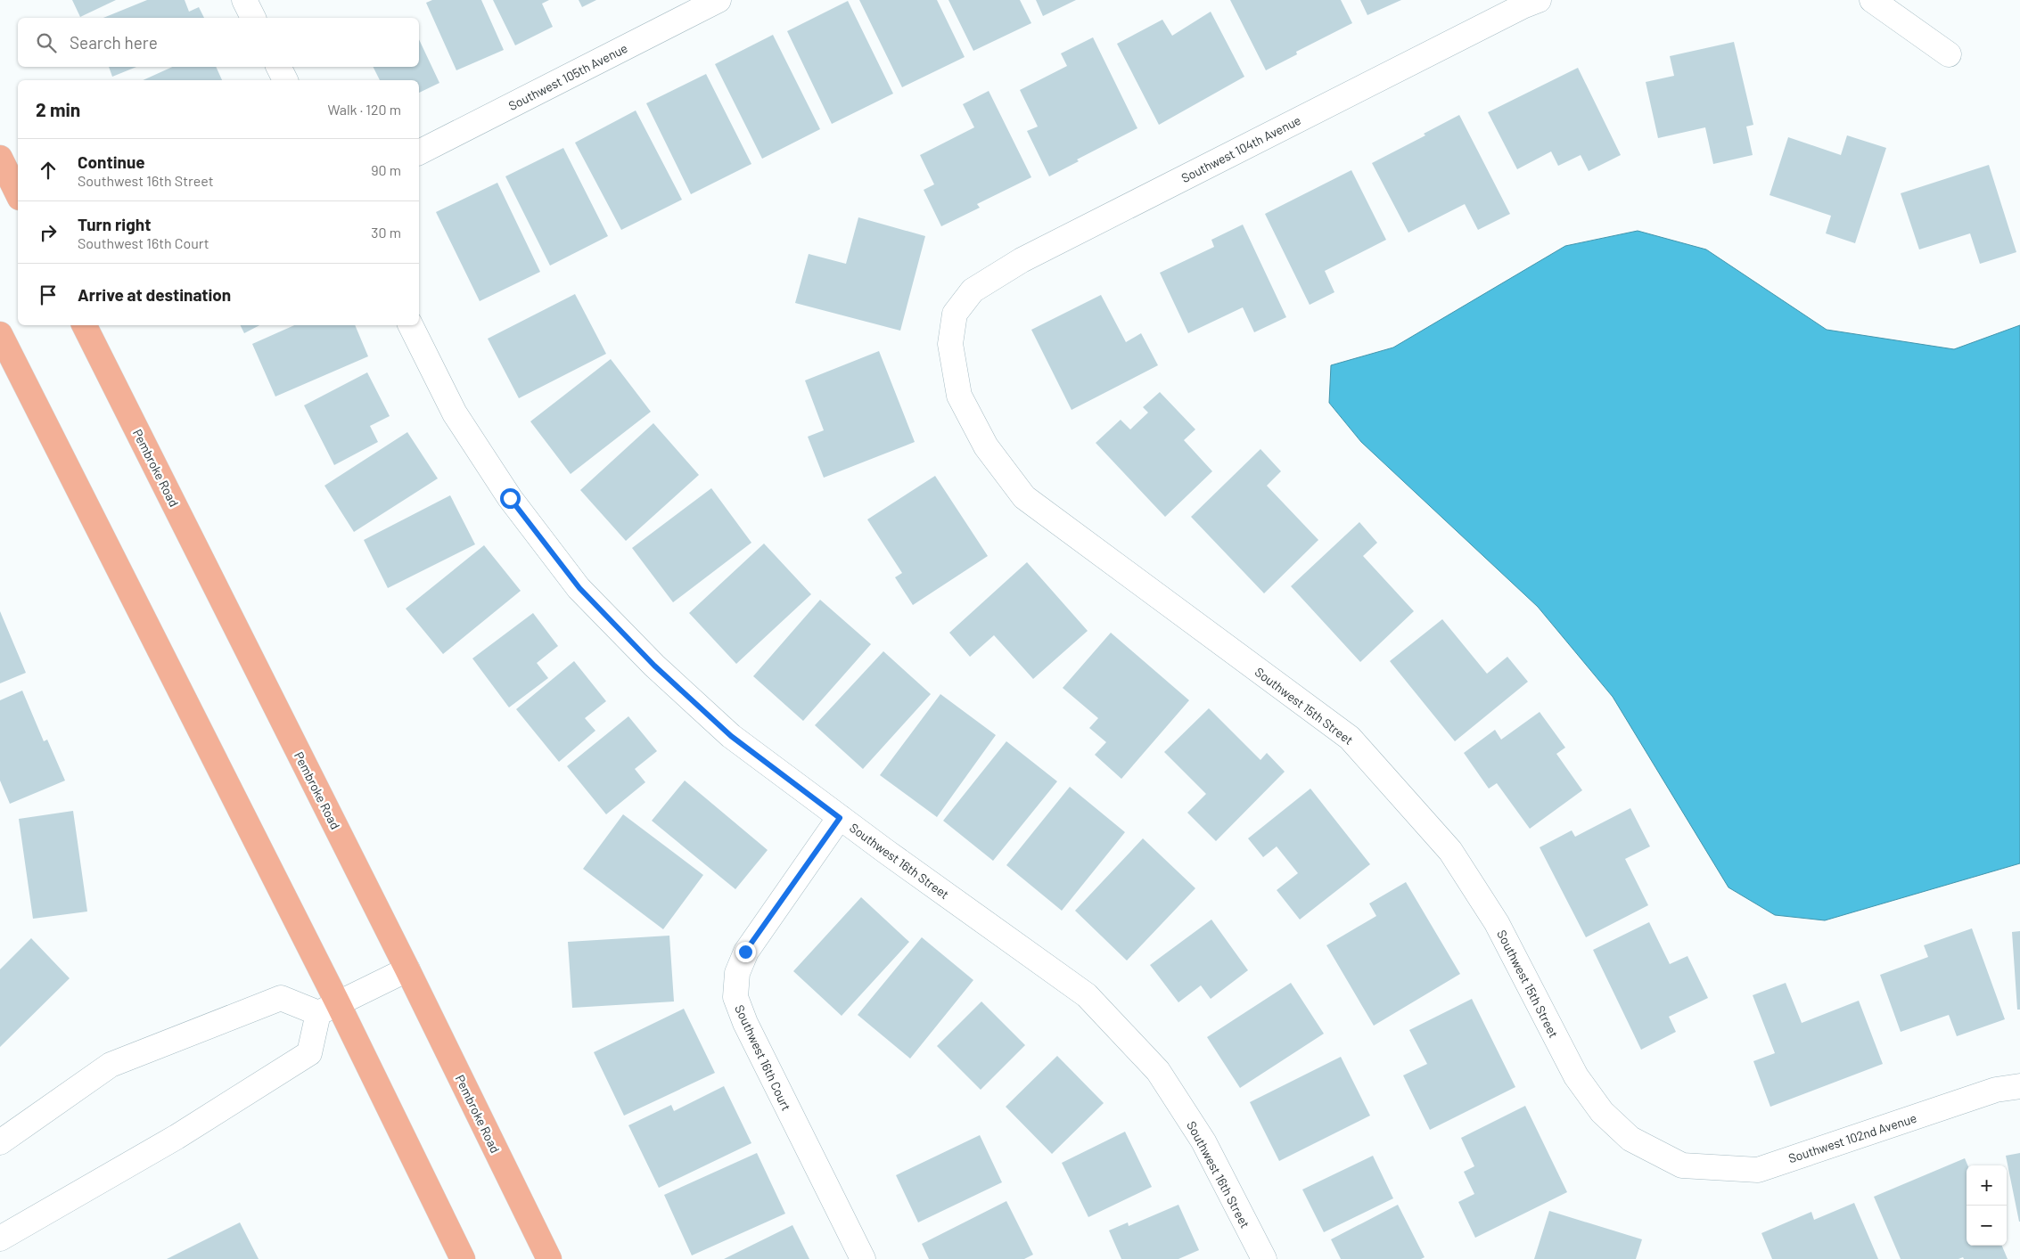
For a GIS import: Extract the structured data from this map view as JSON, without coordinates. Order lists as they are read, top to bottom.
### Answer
{
  "streets": {
    "main road": ["Pembroke Road"],
    "street": [
      "Southwest 105th Avenue",
      "Southwest 104th Avenue",
      "Southwest 15th Street",
      "Southwest 16th Street",
      "Southwest 16th Court",
      "Southwest 102nd Avenue"
    ]
  },
  "crossings": [
    ["Southwest 104th Avenue", "Southwest 15th Street"],
    ["Southwest 15th Street", "Southwest 102nd Avenue"],
    ["Southwest 16th Street", "Southwest 16th Court"]
  ],
  "page": {
    "search": "Search here",
    "heading": ["2 min", "Walk · 120 m"],
    "list": [
      ["Continue", "Southwest 16th Street", "90 m"],
      ["Turn right", "Southwest 16th Court", "30 m"],
      "Arrive at destination"
    ],
    "map_buttons": ["+", "−"]
  }
}
